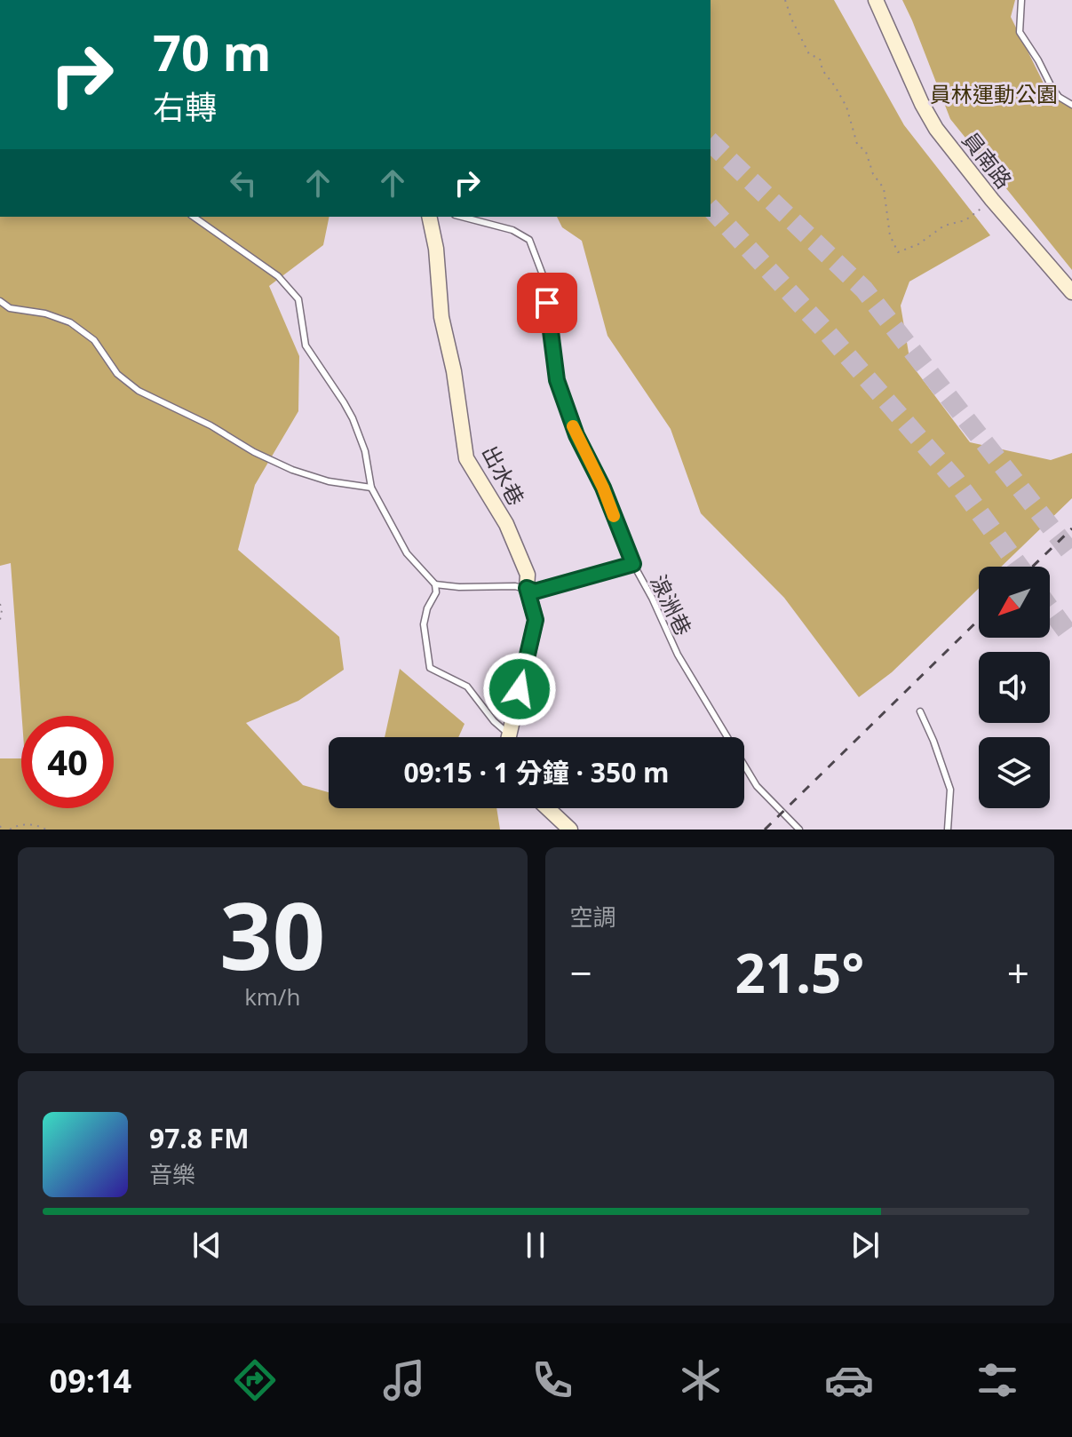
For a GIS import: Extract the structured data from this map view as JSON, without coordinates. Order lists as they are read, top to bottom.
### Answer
{
  "streets": {
    "street": ["員南路", "出水巷"],
    "lane": ["湶洲巷"]
  },
  "parks": ["員林運動公園"],
  "north": "bottom left",
  "page": {
    "turn": ["70 m", "右轉"],
    "limit": "40",
    "trip": "09:15 · 1 分鐘 · 350 m",
    "tile": [
      ["30", "km/h"],
      "空調"
    ],
    "heat": ["−", "21.5°", "+"],
    "song": ["97.8 FM", "音樂"],
    "tabs": "09:14"
  }
}
